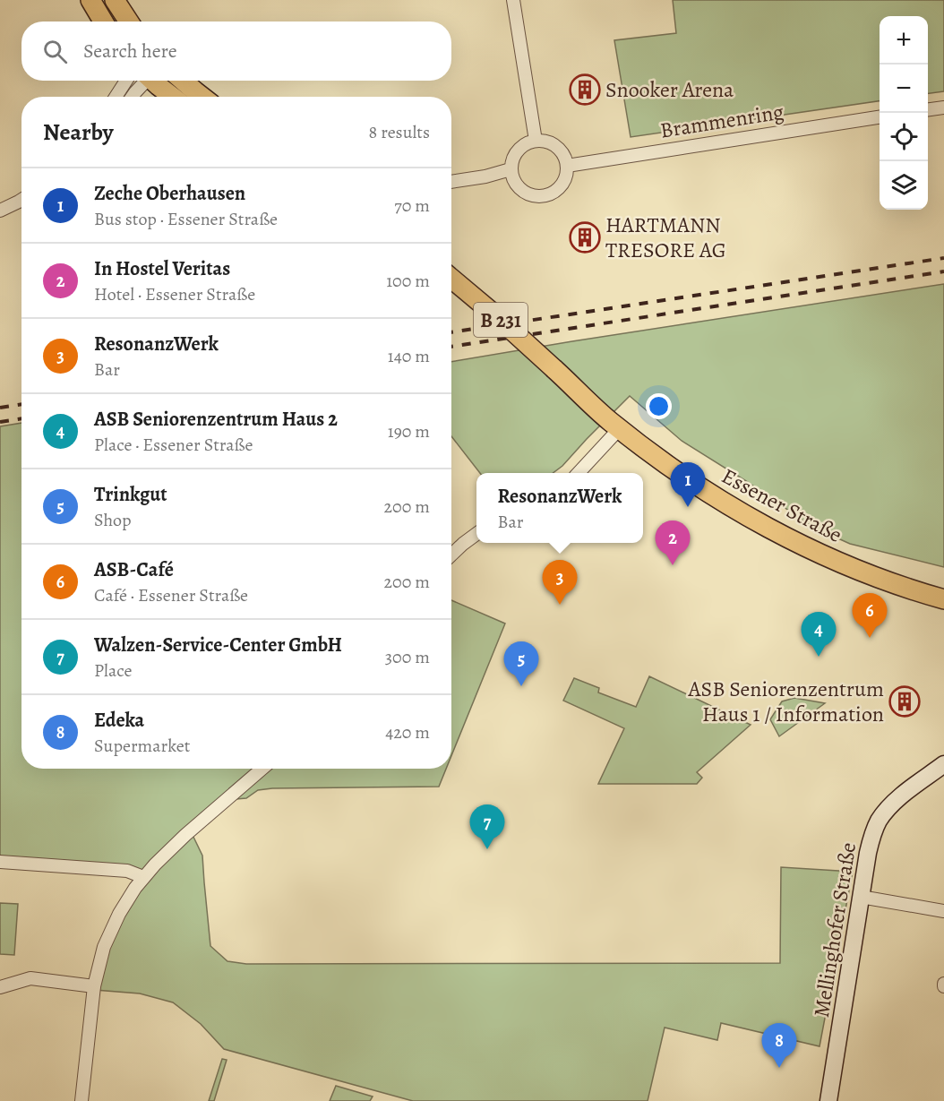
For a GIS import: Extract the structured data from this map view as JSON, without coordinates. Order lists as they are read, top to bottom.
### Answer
{
  "streets": {
    "main road": ["B 231", "Essener Straße", "Mellinghofer Straße"],
    "street": ["Brammenring"]
  },
  "places": {
    "building": ["Snooker Arena", "HARTMANN TRESORE AG", "ASB Seniorenzentrum Haus 1 / Information"]
  },
  "page": {
    "map_buttons": ["+", "−"],
    "search": "Search here",
    "heading": ["Nearby", "8 results"],
    "list": [
      {
        "mark": "1",
        "name": "Zeche Oberhausen",
        "note": "Bus stop · Essener Straße",
        "value": "70 m"
      },
      {
        "mark": "2",
        "name": "In Hostel Veritas",
        "note": "Hotel · Essener Straße",
        "value": "100 m"
      },
      {
        "mark": "3",
        "name": "ResonanzWerk",
        "note": "Bar",
        "value": "140 m"
      },
      {
        "mark": "4",
        "name": "ASB Seniorenzentrum Haus 2",
        "note": "Place · Essener Straße",
        "value": "190 m"
      },
      {
        "mark": "5",
        "name": "Trinkgut",
        "note": "Shop",
        "value": "200 m"
      },
      {
        "mark": "6",
        "name": "ASB-Café",
        "note": "Café · Essener Straße",
        "value": "200 m"
      },
      {
        "mark": "7",
        "name": "Walzen-Service-Center GmbH",
        "note": "Place",
        "value": "300 m"
      },
      {
        "mark": "8",
        "name": "Edeka",
        "note": "Supermarket",
        "value": "420 m"
      }
    ],
    "pins": [
      "1",
      "2",
      "3",
      "6",
      "4",
      "5",
      "7",
      "8"
    ],
    "popup": ["ResonanzWerk", "Bar"]
  }
}
